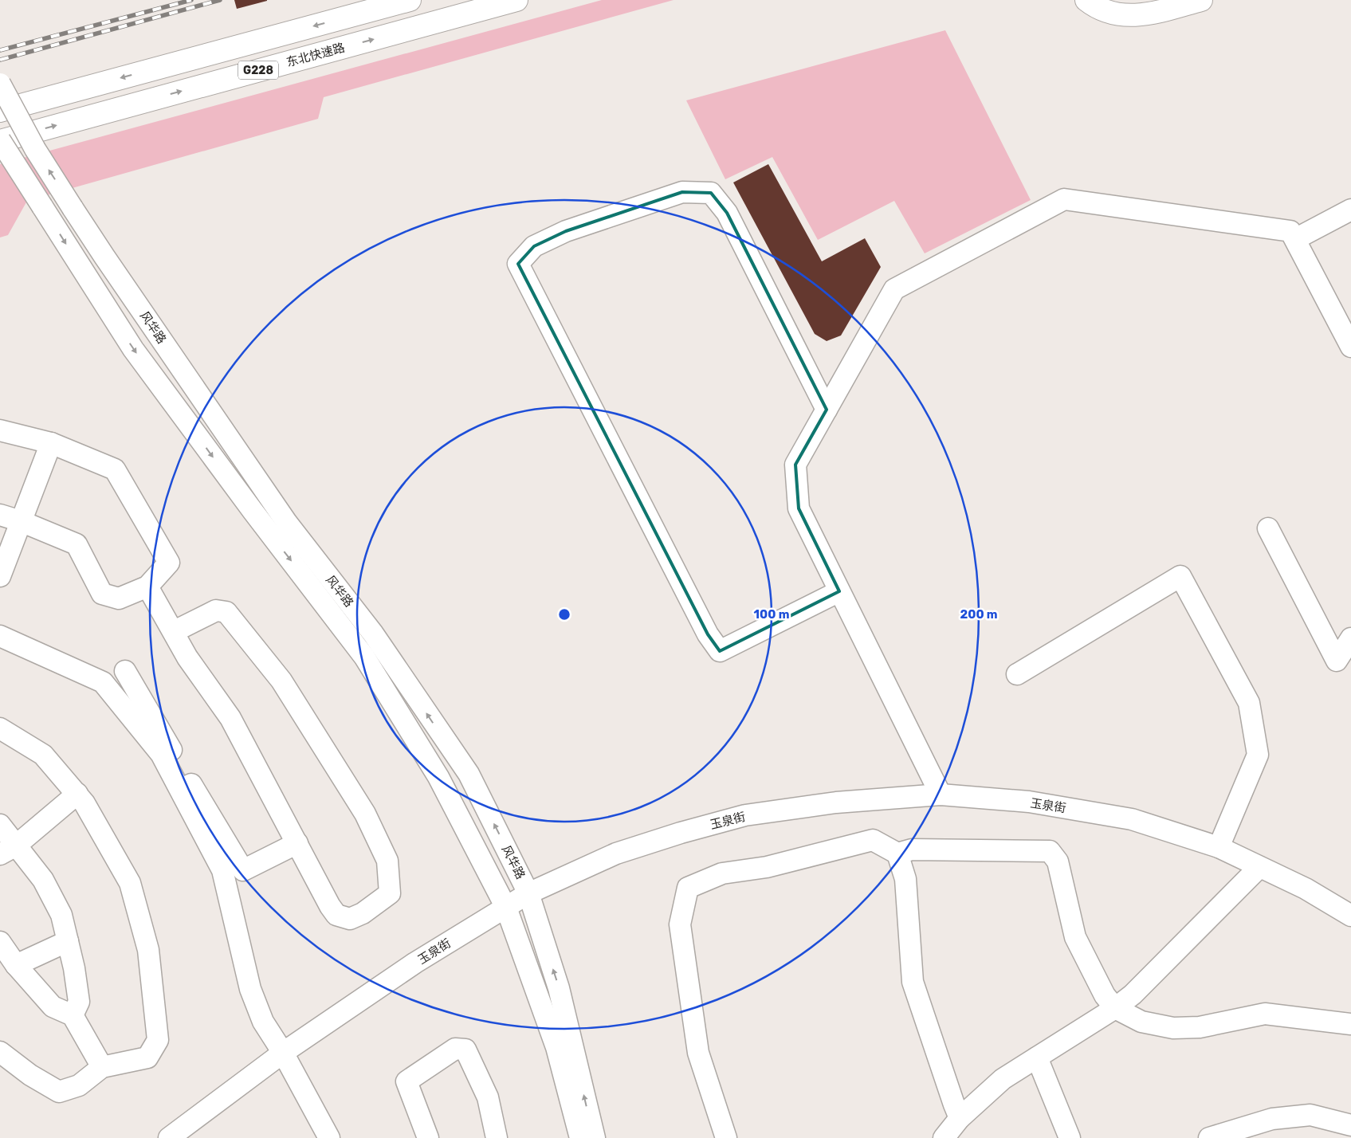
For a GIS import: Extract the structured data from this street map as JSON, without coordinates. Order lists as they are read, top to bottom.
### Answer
{
  "streets": {
    "highway": ["东北快速路", "G228"],
    "street": ["风华路", "玉泉街"]
  },
  "crossings": [
    ["风华路", "玉泉街"]
  ],
  "rings": ["100 m", "200 m"]
}
